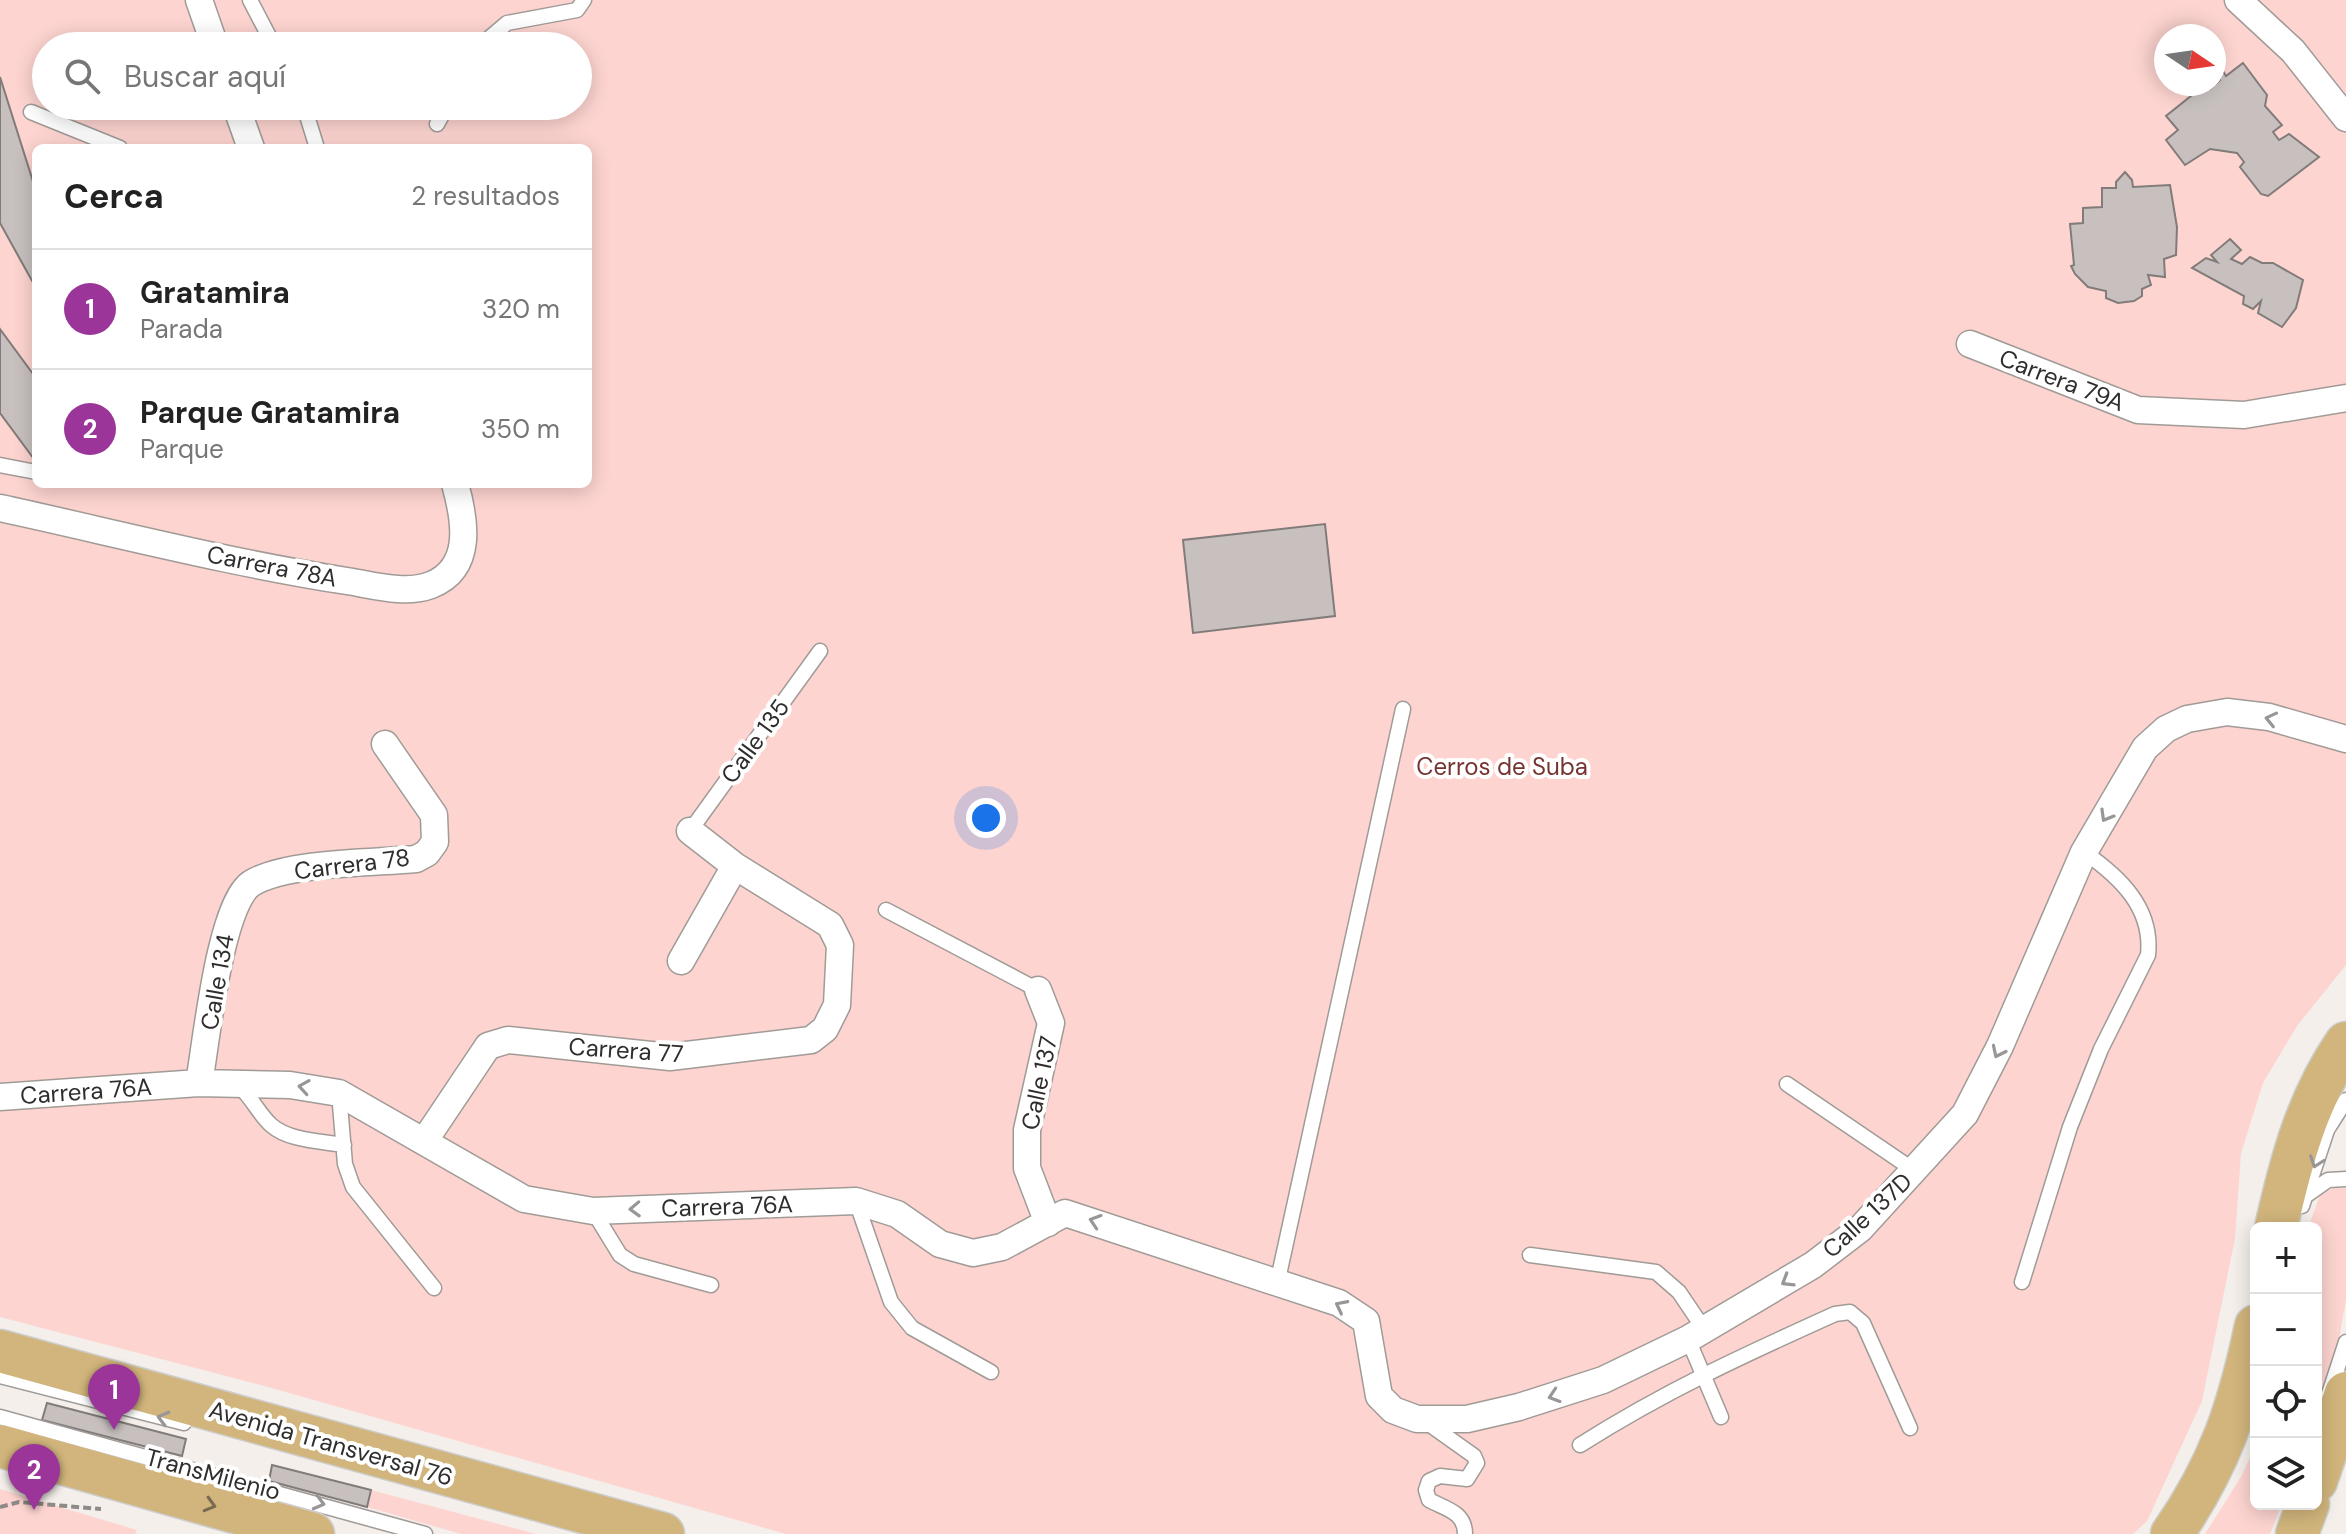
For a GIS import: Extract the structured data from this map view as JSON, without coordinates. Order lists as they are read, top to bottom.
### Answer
{
  "streets": {
    "main road": ["Avenida Transversal 76"],
    "street": [
      "Carrera 79A",
      "Carrera 78A",
      "Carrera 78",
      "Calle 134",
      "Carrera 77",
      "Calle 137",
      "Carrera 76A",
      "Calle 137D"
    ],
    "lane": ["Calle 135", "TransMilenio"]
  },
  "crossings": [
    ["Carrera 78", "Calle 134"],
    ["Calle 134", "Carrera 76A"],
    ["Carrera 77", "Carrera 76A"],
    ["Calle 137", "Carrera 76A"],
    ["Carrera 76A", "Calle 137D"]
  ],
  "one_way": ["Carrera 76A", "Calle 137D"],
  "parks": ["Cerros de Suba"],
  "north": "right",
  "page": {
    "search": "Buscar aquí",
    "heading": ["Cerca", "2 resultados"],
    "list": [
      {
        "mark": "1",
        "name": "Gratamira",
        "note": "Parada",
        "value": "320 m"
      },
      {
        "mark": "2",
        "name": "Parque Gratamira",
        "note": "Parque",
        "value": "350 m"
      }
    ],
    "map_buttons": ["+", "−"],
    "pins": ["1", "2"]
  }
}
